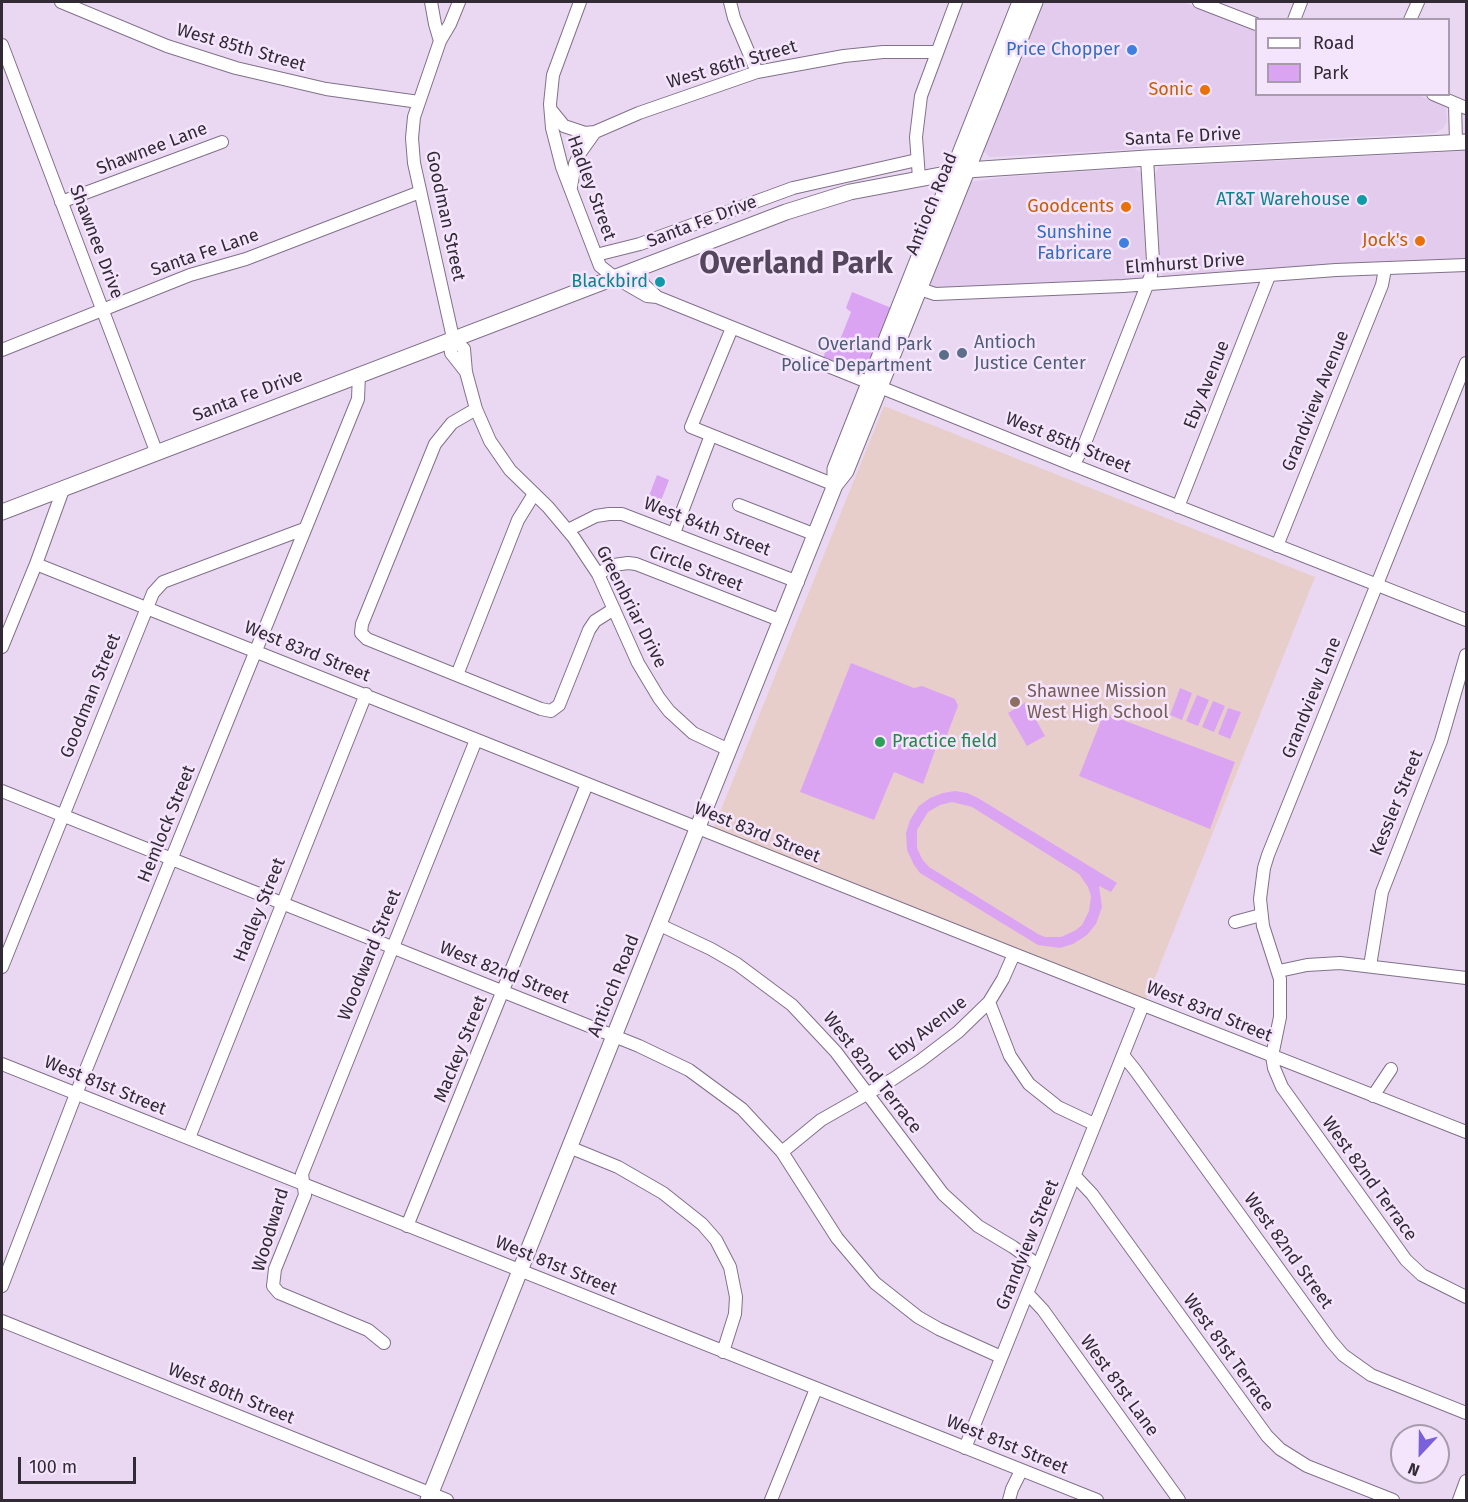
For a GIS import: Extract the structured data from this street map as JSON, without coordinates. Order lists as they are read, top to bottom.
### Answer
{
  "streets": {
    "main road": ["Santa Fe Drive", "Antioch Road"],
    "street": [
      "West 85th Street",
      "West 86th Street",
      "Shawnee Lane",
      "Hadley Street",
      "Goodman Street",
      "Shawnee Drive",
      "Santa Fe Lane",
      "Elmhurst Drive",
      "Eby Avenue",
      "Grandview Avenue",
      "West 84th Street",
      "Circle Street",
      "Greenbriar Drive",
      "West 83rd Street",
      "Grandview Lane",
      "Kessler Street",
      "Hemlock Street",
      "Woodward Street",
      "West 82nd Street",
      "Mackey Street",
      "West 82nd Terrace",
      "West 81st Street",
      "Woodward",
      "Grandview Street",
      "West 81st Terrace",
      "West 81st Lane",
      "West 80th Street"
    ]
  },
  "crossings": [
    ["West 85th Street", "Santa Fe Drive"],
    ["West 85th Street", "Hadley Street"],
    ["West 85th Street", "Antioch Road"],
    ["West 85th Street", "Goodman Street"],
    ["West 85th Street", "Eby Avenue"],
    ["West 85th Street", "Grandview Avenue"],
    ["West 85th Street", "Grandview Lane"],
    ["Santa Fe Drive", "Hadley Street"],
    ["Santa Fe Drive", "Antioch Road"],
    ["Santa Fe Drive", "Goodman Street"],
    ["Santa Fe Drive", "Shawnee Drive"],
    ["Santa Fe Drive", "Greenbriar Drive"],
    ["Santa Fe Drive", "Hemlock Street"],
    ["Shawnee Lane", "Shawnee Drive"],
    ["Hadley Street", "West 83rd Street"],
    ["Hadley Street", "West 82nd Street"],
    ["Hadley Street", "West 81st Street"],
    ["Antioch Road", "Elmhurst Drive"],
    ["Antioch Road", "West 84th Street"],
    ["Antioch Road", "Circle Street"],
    ["Antioch Road", "Greenbriar Drive"],
    ["Antioch Road", "West 83rd Street"],
    ["Antioch Road", "West 82nd Street"],
    ["Antioch Road", "West 82nd Terrace"],
    ["Antioch Road", "West 81st Street"],
    ["Antioch Road", "West 80th Street"],
    ["Goodman Street", "Santa Fe Lane"],
    ["Goodman Street", "Greenbriar Drive"],
    ["Goodman Street", "West 83rd Street"],
    ["Goodman Street", "Hemlock Street"],
    ["Goodman Street", "West 82nd Street"],
    ["Shawnee Drive", "Santa Fe Lane"],
    ["Elmhurst Drive", "Eby Avenue"],
    ["Elmhurst Drive", "Grandview Avenue"],
    ["Eby Avenue", "West 83rd Street"],
    ["Eby Avenue", "West 82nd Street"],
    ["Eby Avenue", "West 82nd Terrace"],
    ["West 84th Street", "Greenbriar Drive"],
    ["Circle Street", "Greenbriar Drive"],
    ["Greenbriar Drive", "West 83rd Street"],
    ["West 83rd Street", "Grandview Lane"],
    ["West 83rd Street", "Hemlock Street"],
    ["West 83rd Street", "Woodward Street"],
    ["West 83rd Street", "Mackey Street"],
    ["West 83rd Street", "West 82nd Terrace"],
    ["Grandview Lane", "West 82nd Terrace"],
    ["Hemlock Street", "West 82nd Street"],
    ["Hemlock Street", "West 81st Street"],
    ["Woodward Street", "West 82nd Street"],
    ["Woodward Street", "West 81st Street"],
    ["Woodward Street", "Woodward"],
    ["West 82nd Street", "Mackey Street"],
    ["West 82nd Street", "Grandview Street"],
    ["Mackey Street", "West 81st Street"],
    ["West 82nd Terrace", "Grandview Street"],
    ["West 81st Street", "Woodward"],
    ["West 81st Street", "Grandview Street"],
    ["Grandview Street", "West 81st Terrace"],
    ["Grandview Street", "West 81st Lane"]
  ],
  "districts": ["Overland Park"],
  "places": [
    "Price Chopper",
    "Sonic",
    "AT&T Warehouse",
    "Goodcents",
    "Jock's",
    "Sunshine Fabricare",
    "Blackbird",
    "Antioch Justice Center",
    "Overland Park Police Department",
    "Shawnee Mission West High School",
    "Practice field"
  ],
  "legend": ["Road", "Park"],
  "scale_bar": "100 m",
  "north": "bottom"
}
